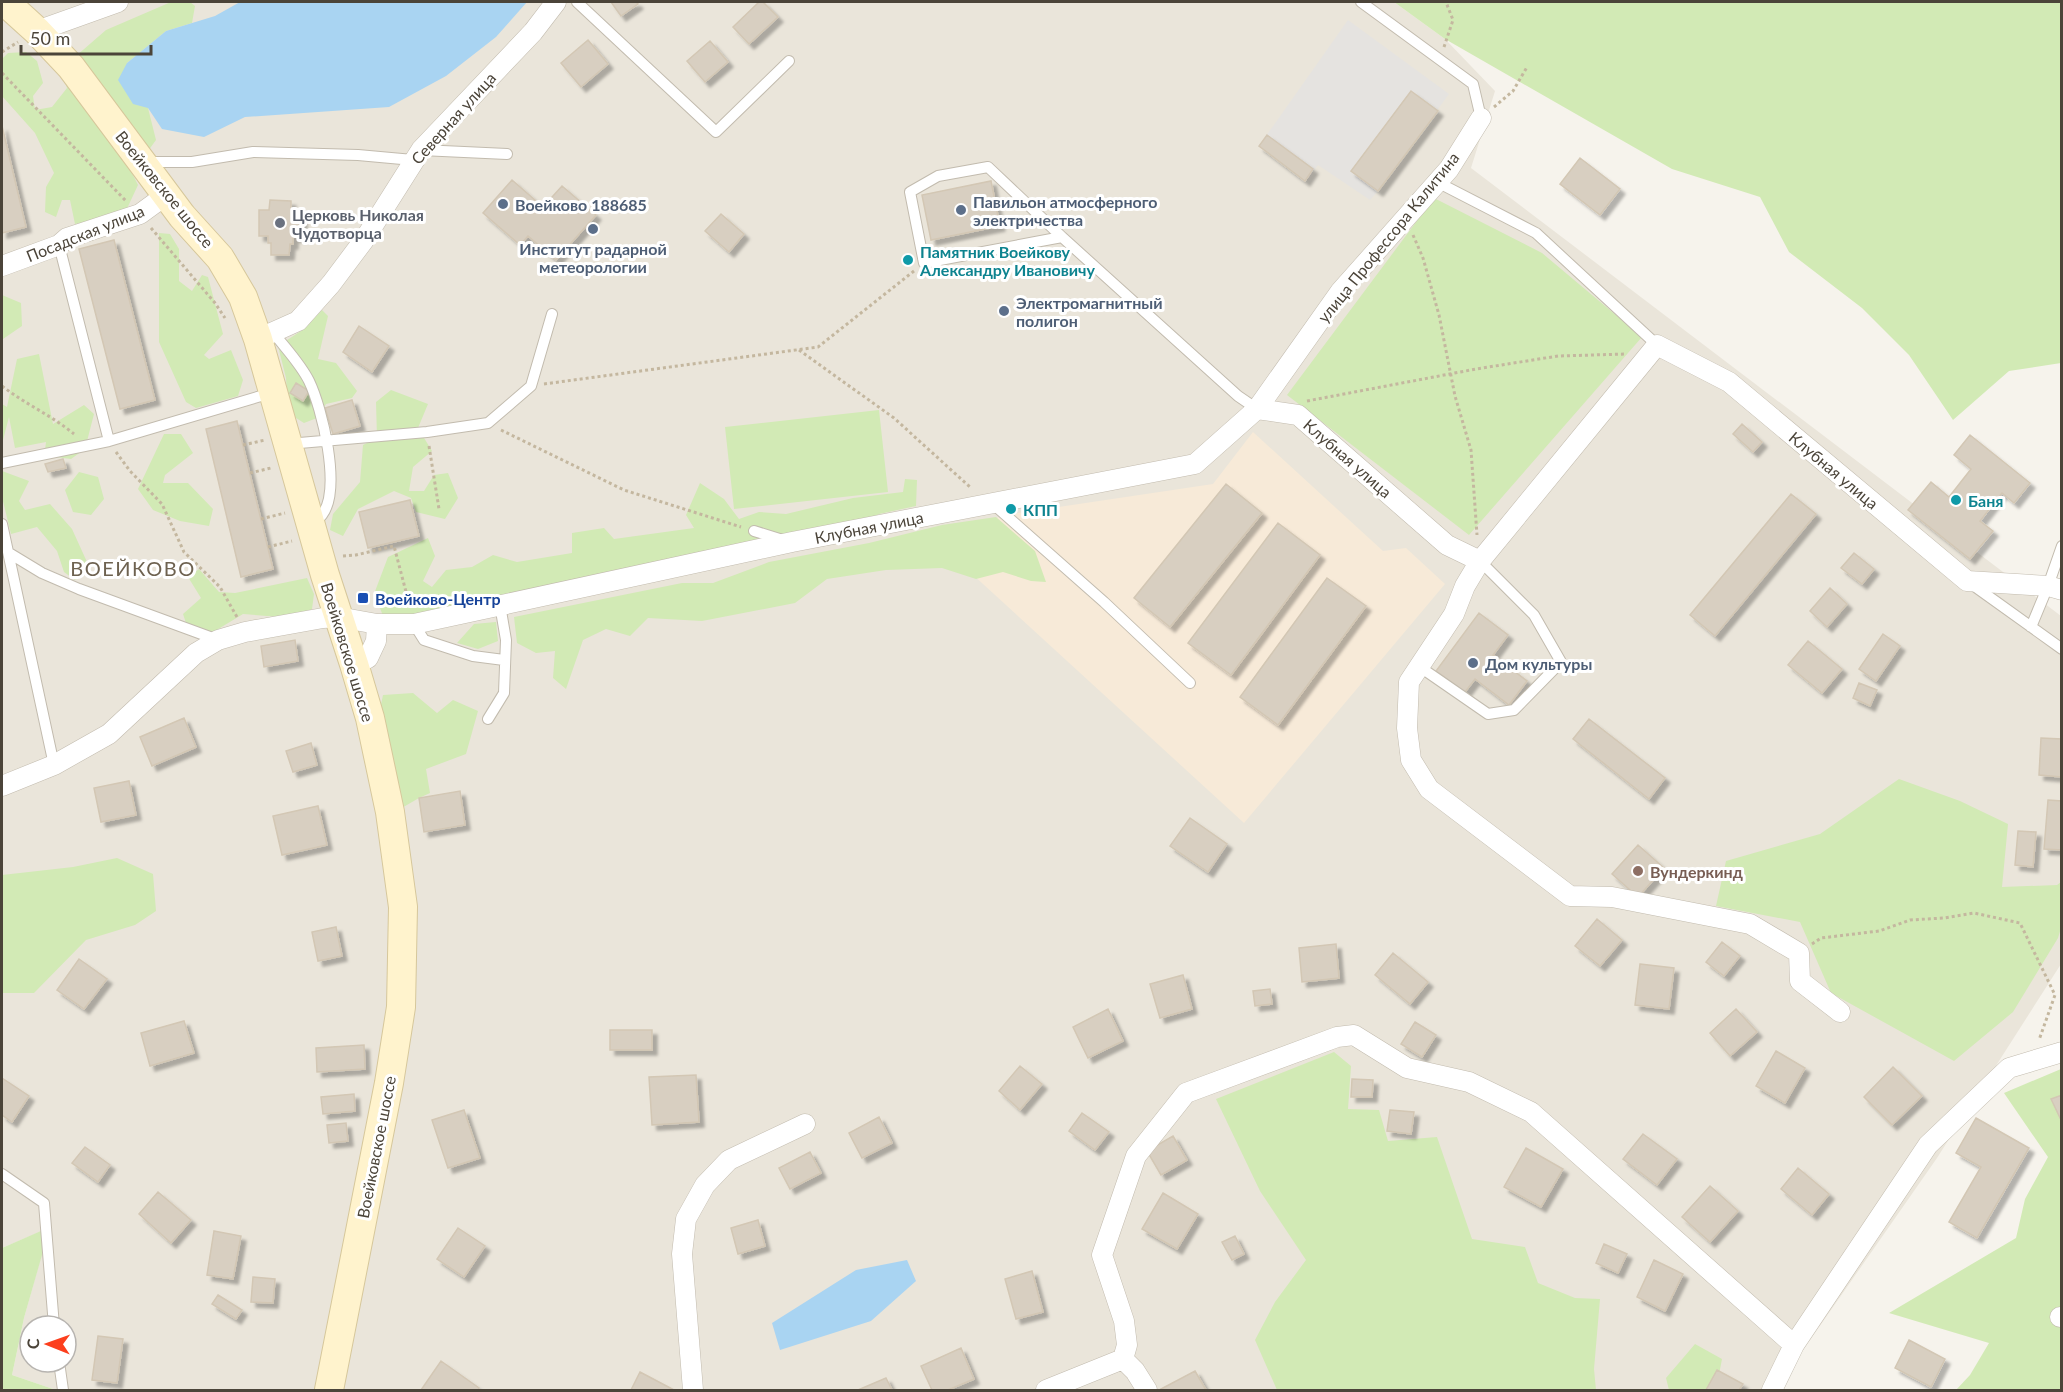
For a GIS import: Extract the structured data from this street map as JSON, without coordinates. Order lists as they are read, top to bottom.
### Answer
{
  "streets": {
    "street": [
      "Северная улица",
      "Воейковское шоссе",
      "Посадская улица",
      "улица Профессора Калитина",
      "Клубная улица"
    ]
  },
  "crossings": [
    ["Северная улица", "Воейковское шоссе"],
    ["Воейковское шоссе", "Посадская улица"],
    ["Воейковское шоссе", "Клубная улица"],
    ["улица Профессора Калитина", "Клубная улица"]
  ],
  "districts": ["ВОЕЙКОВО"],
  "places": {
    "other": [
      "Воейково 188685",
      "Павильон атмосферного электричества",
      "Церковь Николая Чудотворца",
      "Институт радарной метеорологии",
      "Памятник Воейкову Александру Ивановичу",
      "Электромагнитный полигон",
      "Баня",
      "КПП",
      "Дом культуры",
      "Вундеркинд"
    ],
    "transit": ["Воейково-Центр"]
  },
  "scale_bar": "50 m",
  "north": "left"
}
